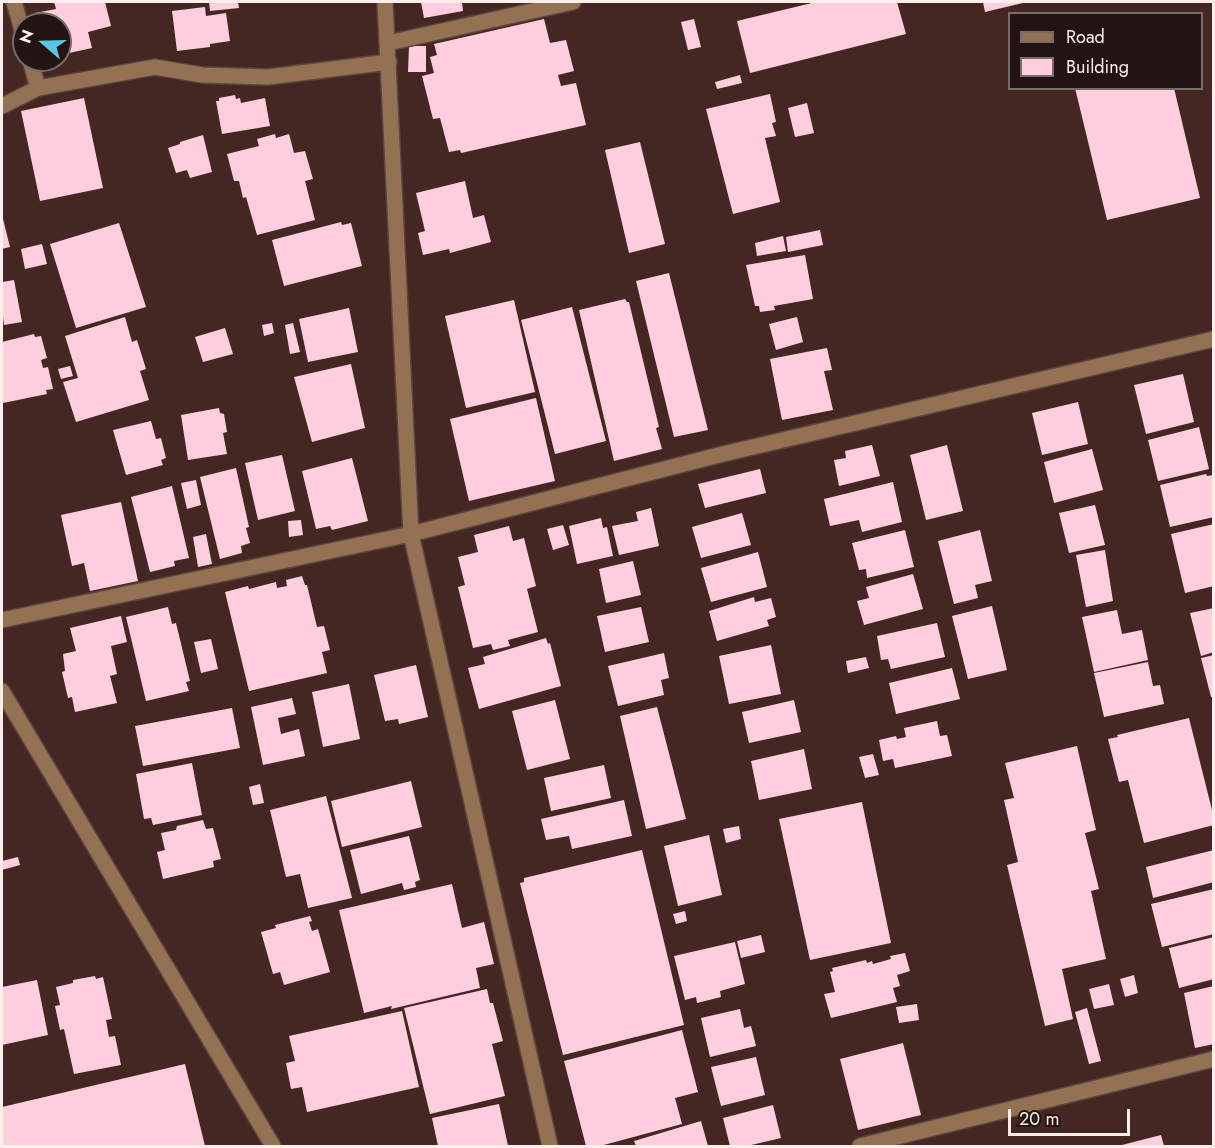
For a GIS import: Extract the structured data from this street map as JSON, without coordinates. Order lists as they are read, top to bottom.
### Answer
{
  "legend": ["Road", "Building"],
  "scale_bar": "20 m",
  "north": "left"
}
